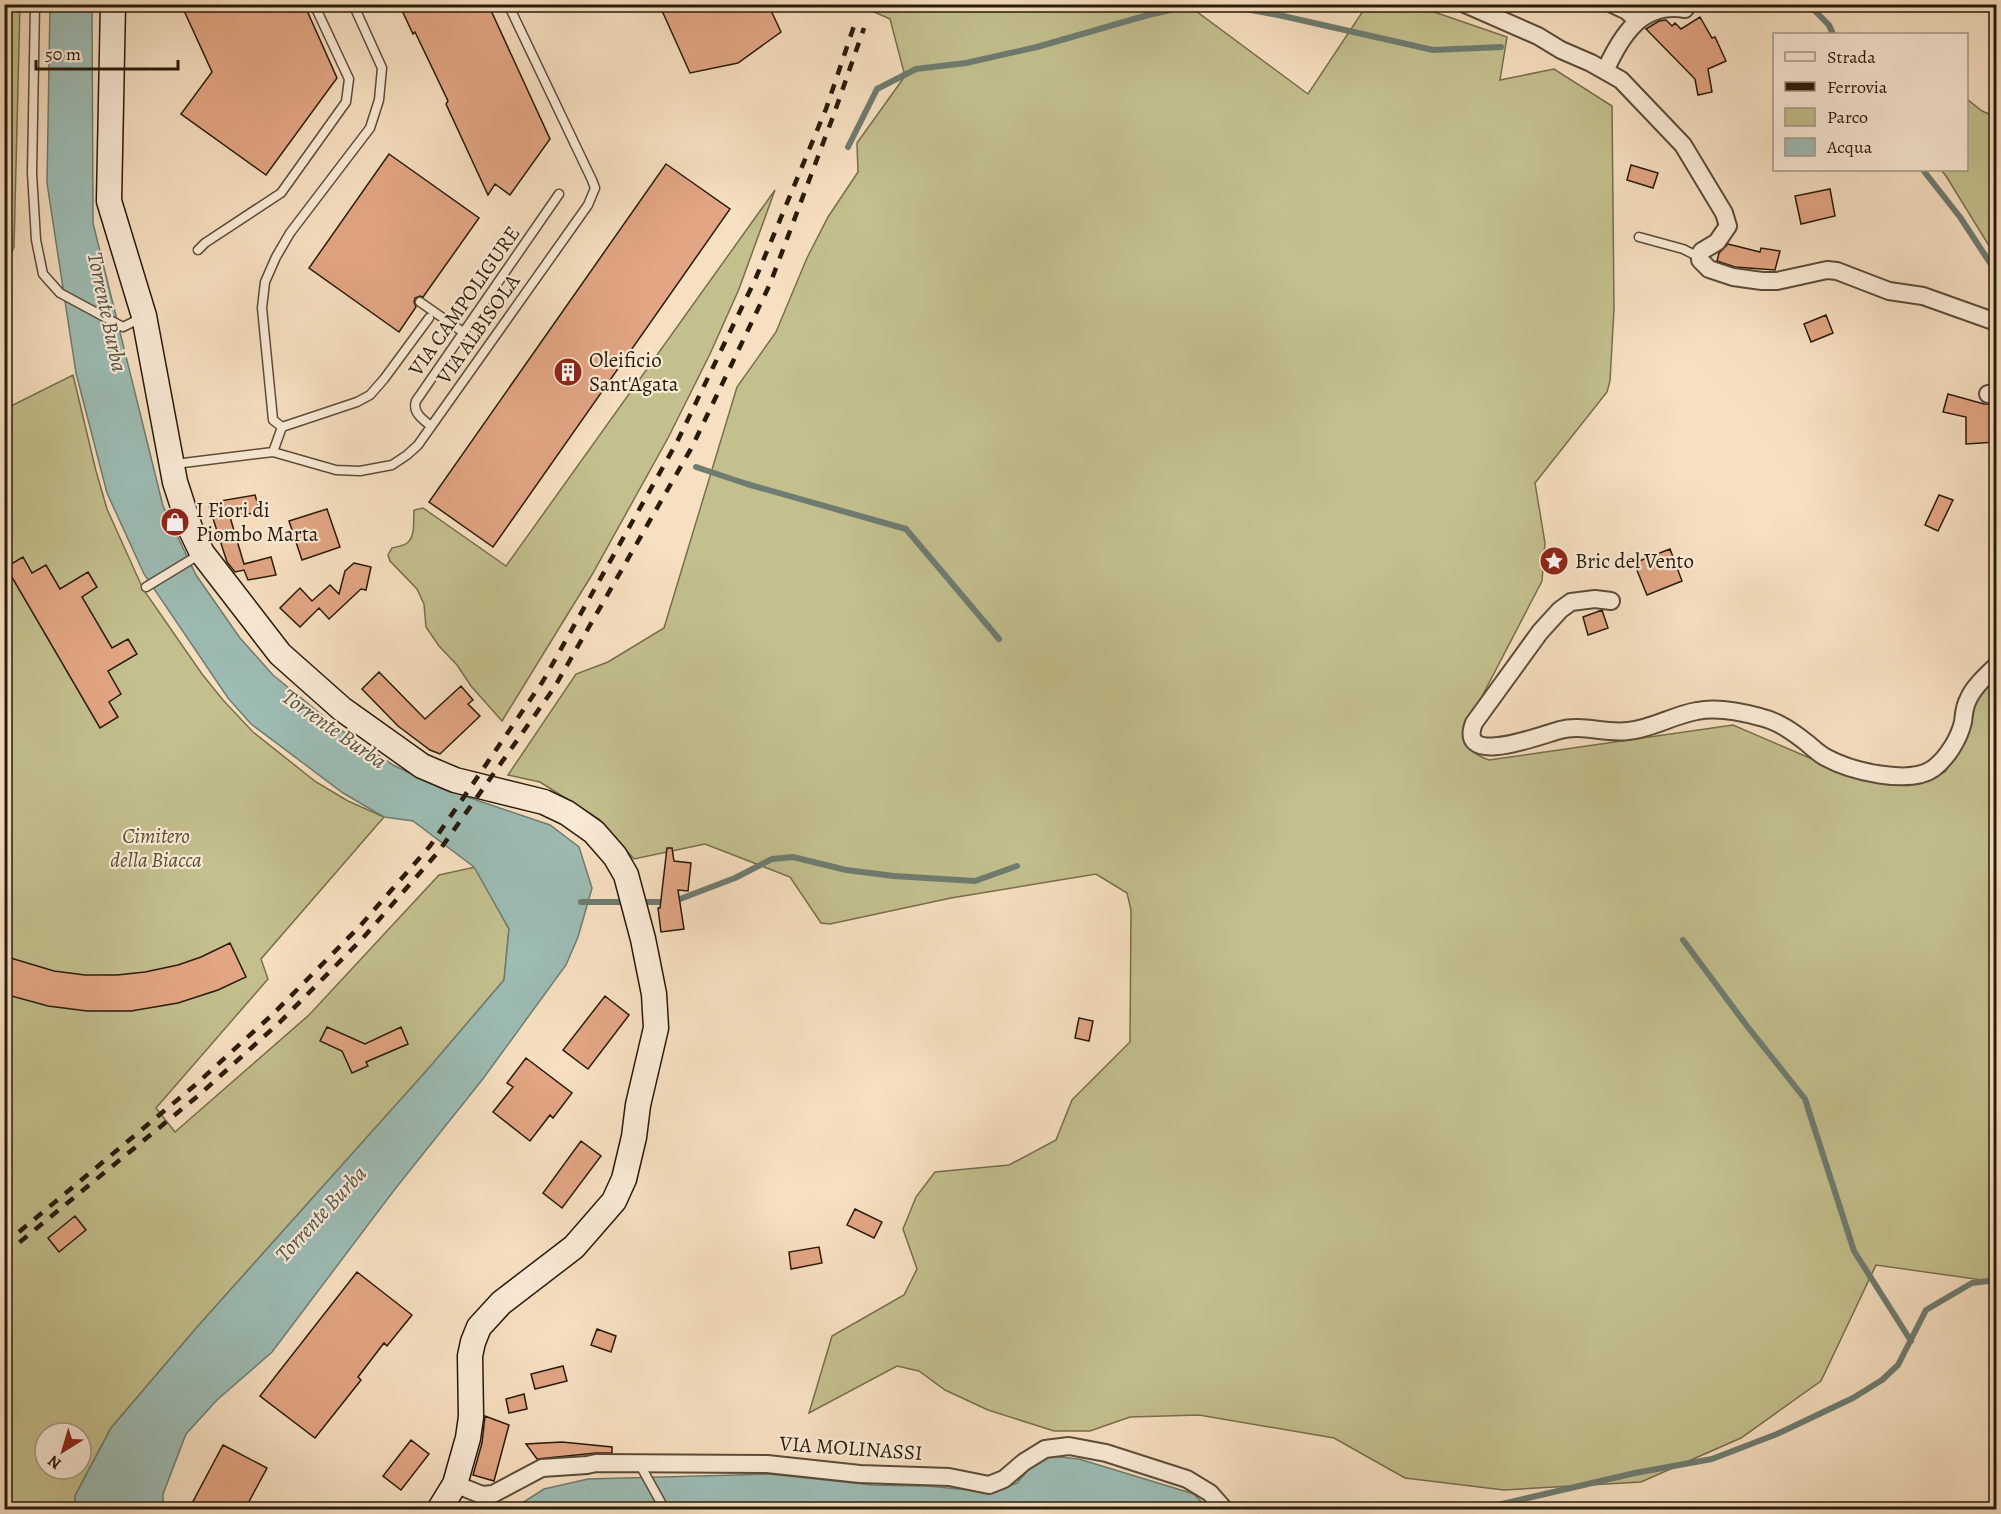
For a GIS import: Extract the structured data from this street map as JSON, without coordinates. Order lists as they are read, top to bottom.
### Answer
{
  "streets": {
    "street": ["VIA MOLINASSI"],
    "lane": ["VIA CAMPOLIGURE", "VIA ALBISOLA"]
  },
  "crossings": [
    ["VIA CAMPOLIGURE", "VIA ALBISOLA"]
  ],
  "water": ["Torrente Burba"],
  "parks": ["Cimitero della Biacca"],
  "places": {
    "building": ["Oleificio Sant'Agata"],
    "shop": ["I Fiori di Piombo Marta"],
    "place": ["Bric del Vento"]
  },
  "legend": [
    "Strada",
    "Ferrovia",
    "Parco",
    "Acqua"
  ],
  "scale_bar": "50 m",
  "north": "bottom left"
}
